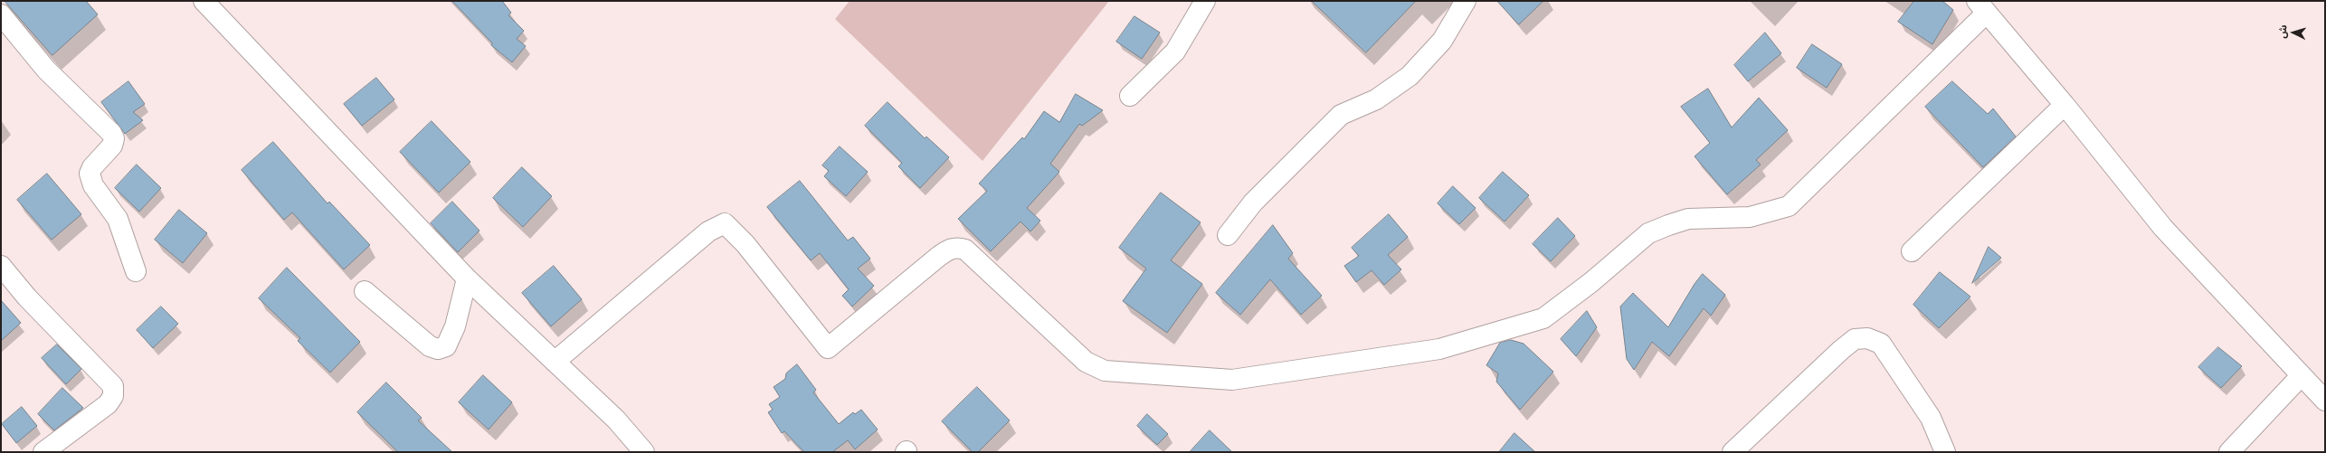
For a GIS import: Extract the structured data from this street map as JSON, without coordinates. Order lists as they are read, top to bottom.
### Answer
{
  "north": "left"
}
